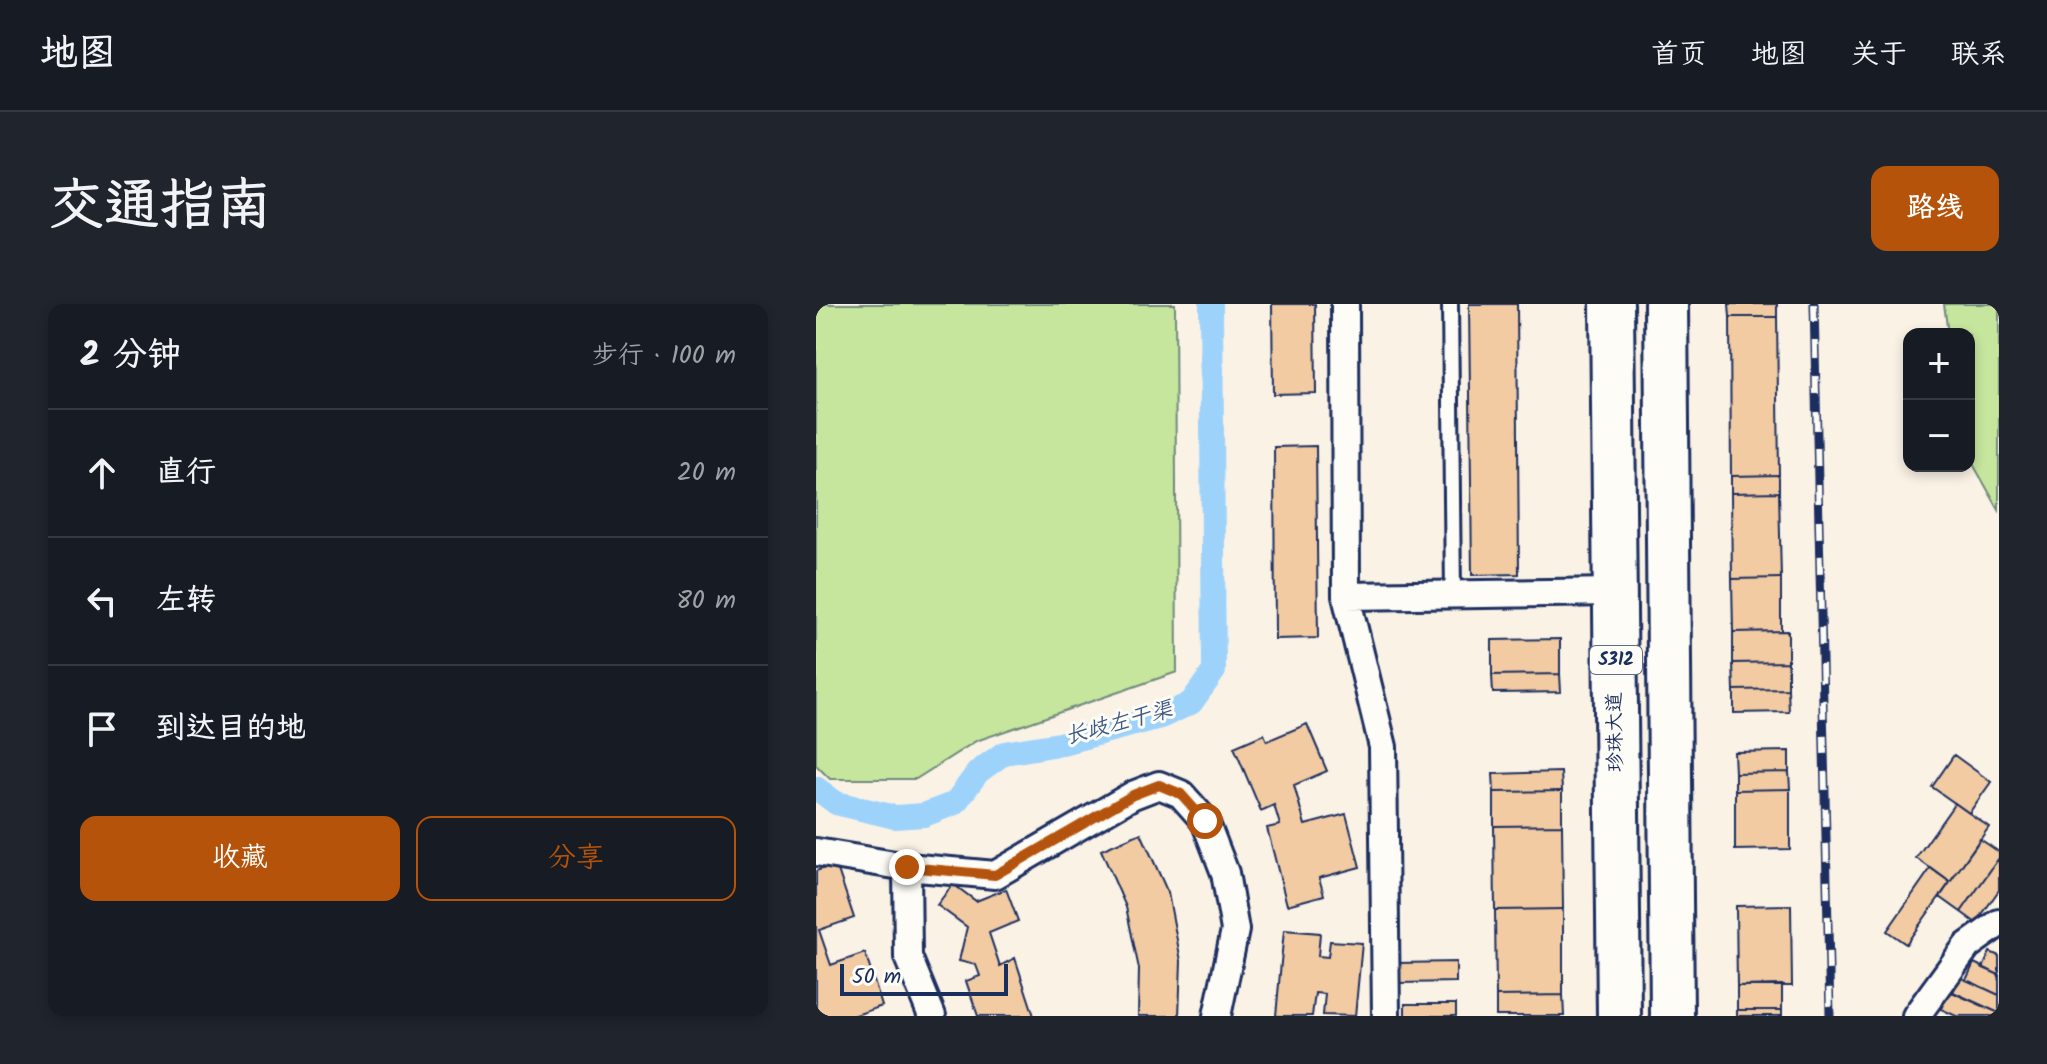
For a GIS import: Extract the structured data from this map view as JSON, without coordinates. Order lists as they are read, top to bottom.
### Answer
{
  "streets": {
    "main road": ["S312", "珍珠大道"]
  },
  "water": ["长歧左干渠"],
  "scale_bar": "50 m",
  "page": {
    "header": "地图",
    "nav": [
      "首页",
      "地图",
      "关于",
      "联系"
    ],
    "title": "交通指南",
    "buttons": [
      "路线",
      ["收藏", "分享"]
    ],
    "heading": ["2 分钟", "步行 · 100 m"],
    "map_buttons": ["+", "−"],
    "list": [
      ["直行", "20 m"],
      ["左转", "80 m"],
      "到达目的地"
    ],
    "scale": "50 m"
  }
}
